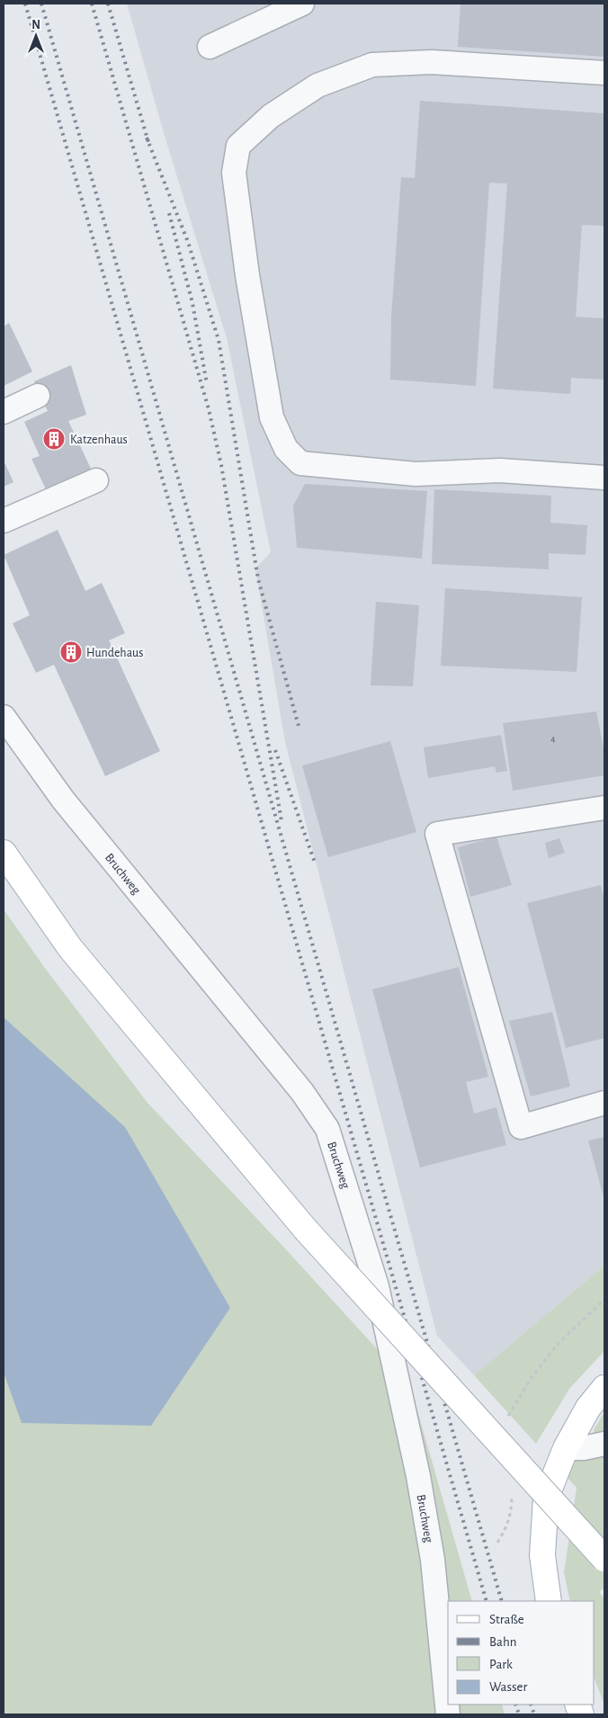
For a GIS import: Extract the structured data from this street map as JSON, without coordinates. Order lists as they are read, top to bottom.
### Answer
{
  "streets": {
    "street": ["Bruchweg"]
  },
  "places": {
    "building": ["Katzenhaus", "Hundehaus"]
  },
  "house_numbers": ["4"],
  "legend": [
    "Straße",
    "Bahn",
    "Park",
    "Wasser"
  ],
  "north": "top"
}
